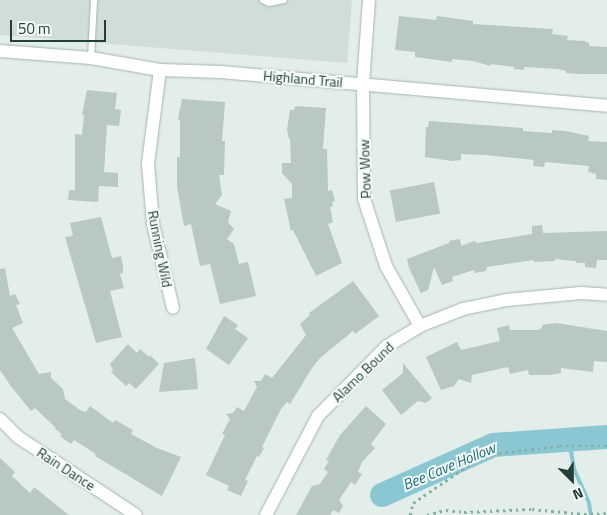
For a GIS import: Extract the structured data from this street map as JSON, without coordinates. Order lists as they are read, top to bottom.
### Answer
{
  "streets": {
    "street": [
      "Highland Trail",
      "Pow Wow",
      "Running Wild",
      "Alamo Bound",
      "Rain Dance"
    ]
  },
  "crossings": [
    ["Highland Trail", "Pow Wow"],
    ["Highland Trail", "Running Wild"],
    ["Pow Wow", "Alamo Bound"]
  ],
  "water": ["Bee Cave Hollow"],
  "scale_bar": "50 m",
  "north": "bottom right"
}
